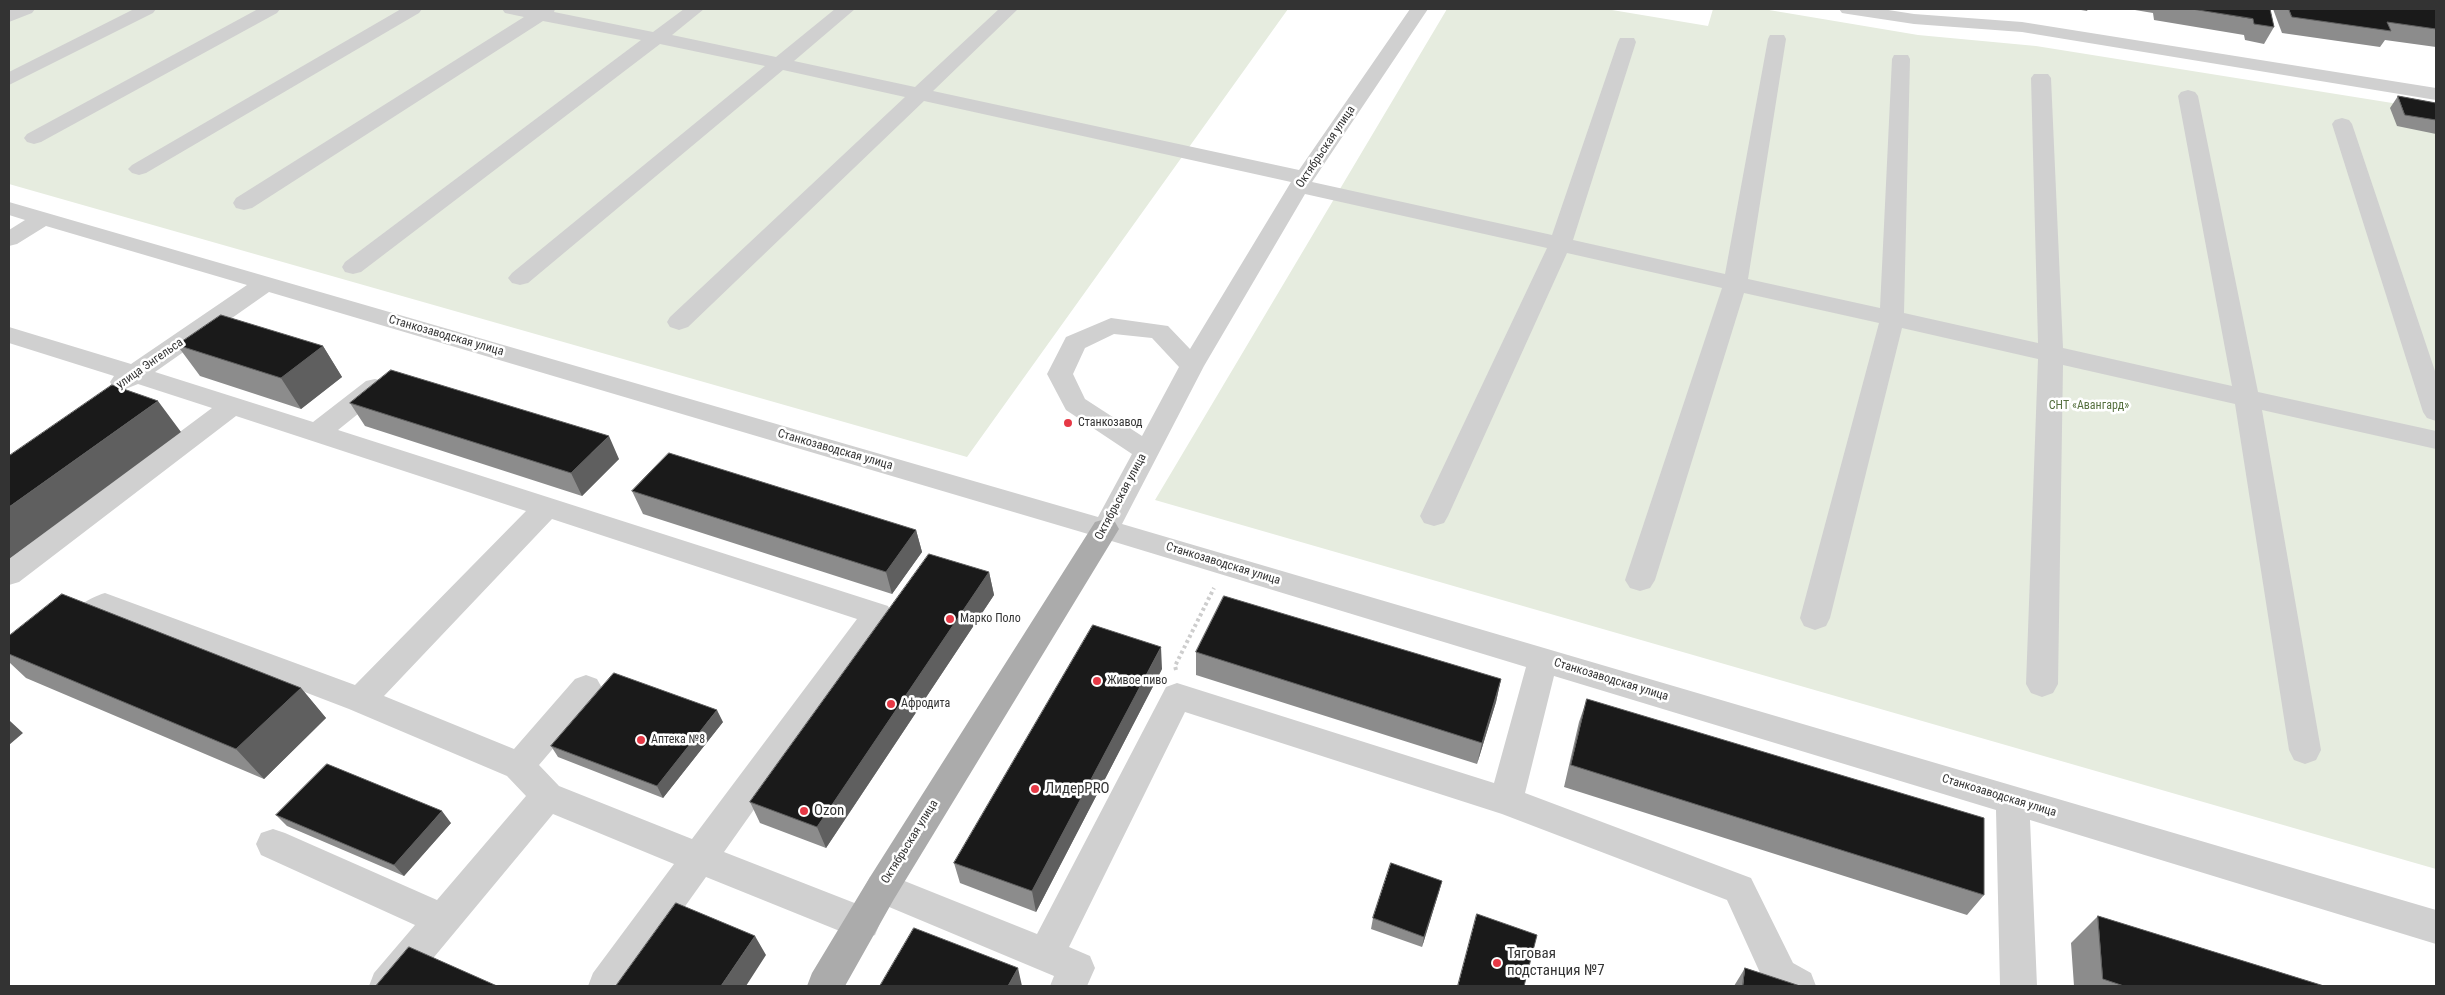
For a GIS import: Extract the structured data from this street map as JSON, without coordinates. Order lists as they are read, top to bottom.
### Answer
{
  "streets": {
    "main road": ["Октябрьская улица"],
    "street": ["Станкозаводская улица", "улица Энгельса"]
  },
  "crossings": [
    ["Октябрьская улица", "Станкозаводская улица"],
    ["Станкозаводская улица", "улица Энгельса"]
  ],
  "parks": ["СНТ «Авангард»"],
  "places": [
    "Станкозавод",
    "Марко Поло",
    "Живое пиво",
    "Афродита",
    "Аптека №8",
    "ЛидерPRO",
    "Ozon",
    "Тяговая подстанция №7"
  ]
}
